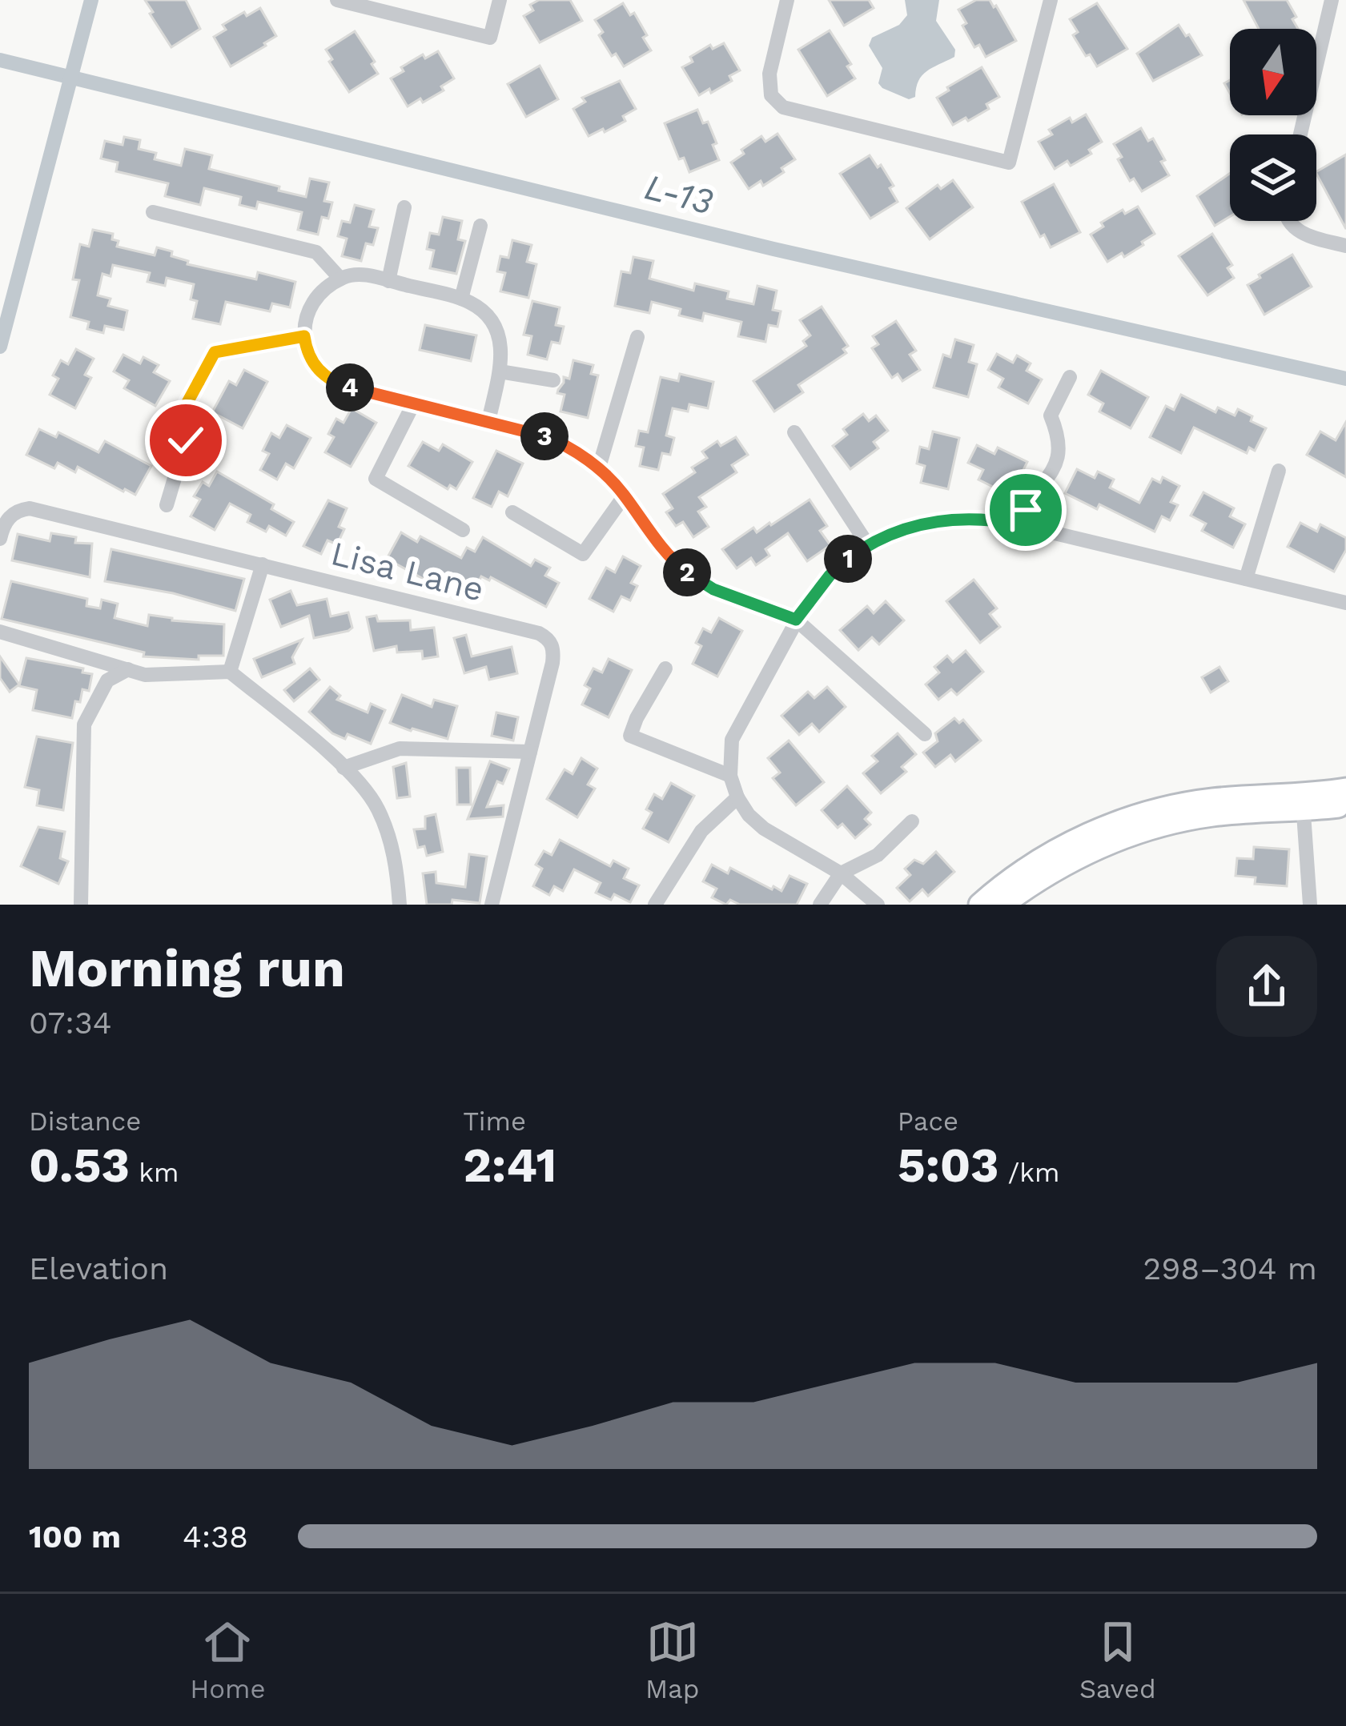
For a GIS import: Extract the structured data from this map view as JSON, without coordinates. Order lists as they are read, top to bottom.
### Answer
{
  "streets": {
    "street": ["Lisa Lane"]
  },
  "water": ["L-13"],
  "north": "bottom",
  "page": {
    "pins": [
      "4",
      "3",
      "1",
      "2"
    ],
    "heading": ["Morning run", "07:34"],
    "stats": [
      ["Distance", "0.53 km"],
      ["Time", "2:41"],
      ["Pace", "5:03 /km"]
    ],
    "chart": ["Elevation", "298–304 m"],
    "list": [
      {
        "name": "100 m",
        "note": "4:38"
      }
    ],
    "tabs": ["Home", "Map", "Saved"]
  }
}
